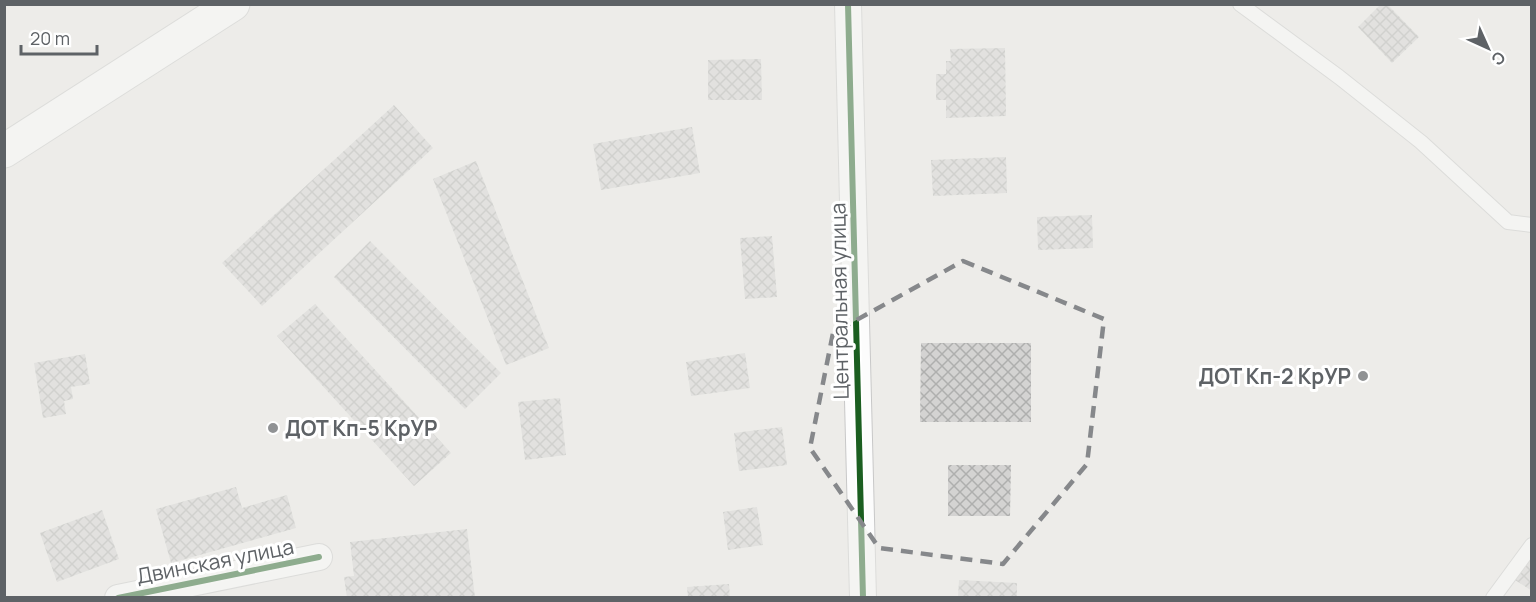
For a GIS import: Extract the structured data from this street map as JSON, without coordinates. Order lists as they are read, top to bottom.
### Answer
{
  "streets": {
    "street": ["Центральная улица", "Двинская улица"]
  },
  "places": ["ДОТ Кп-2 КрУР", "ДОТ Кп-5 КрУР"],
  "scale_bar": "20 m",
  "north": "bottom right"
}
